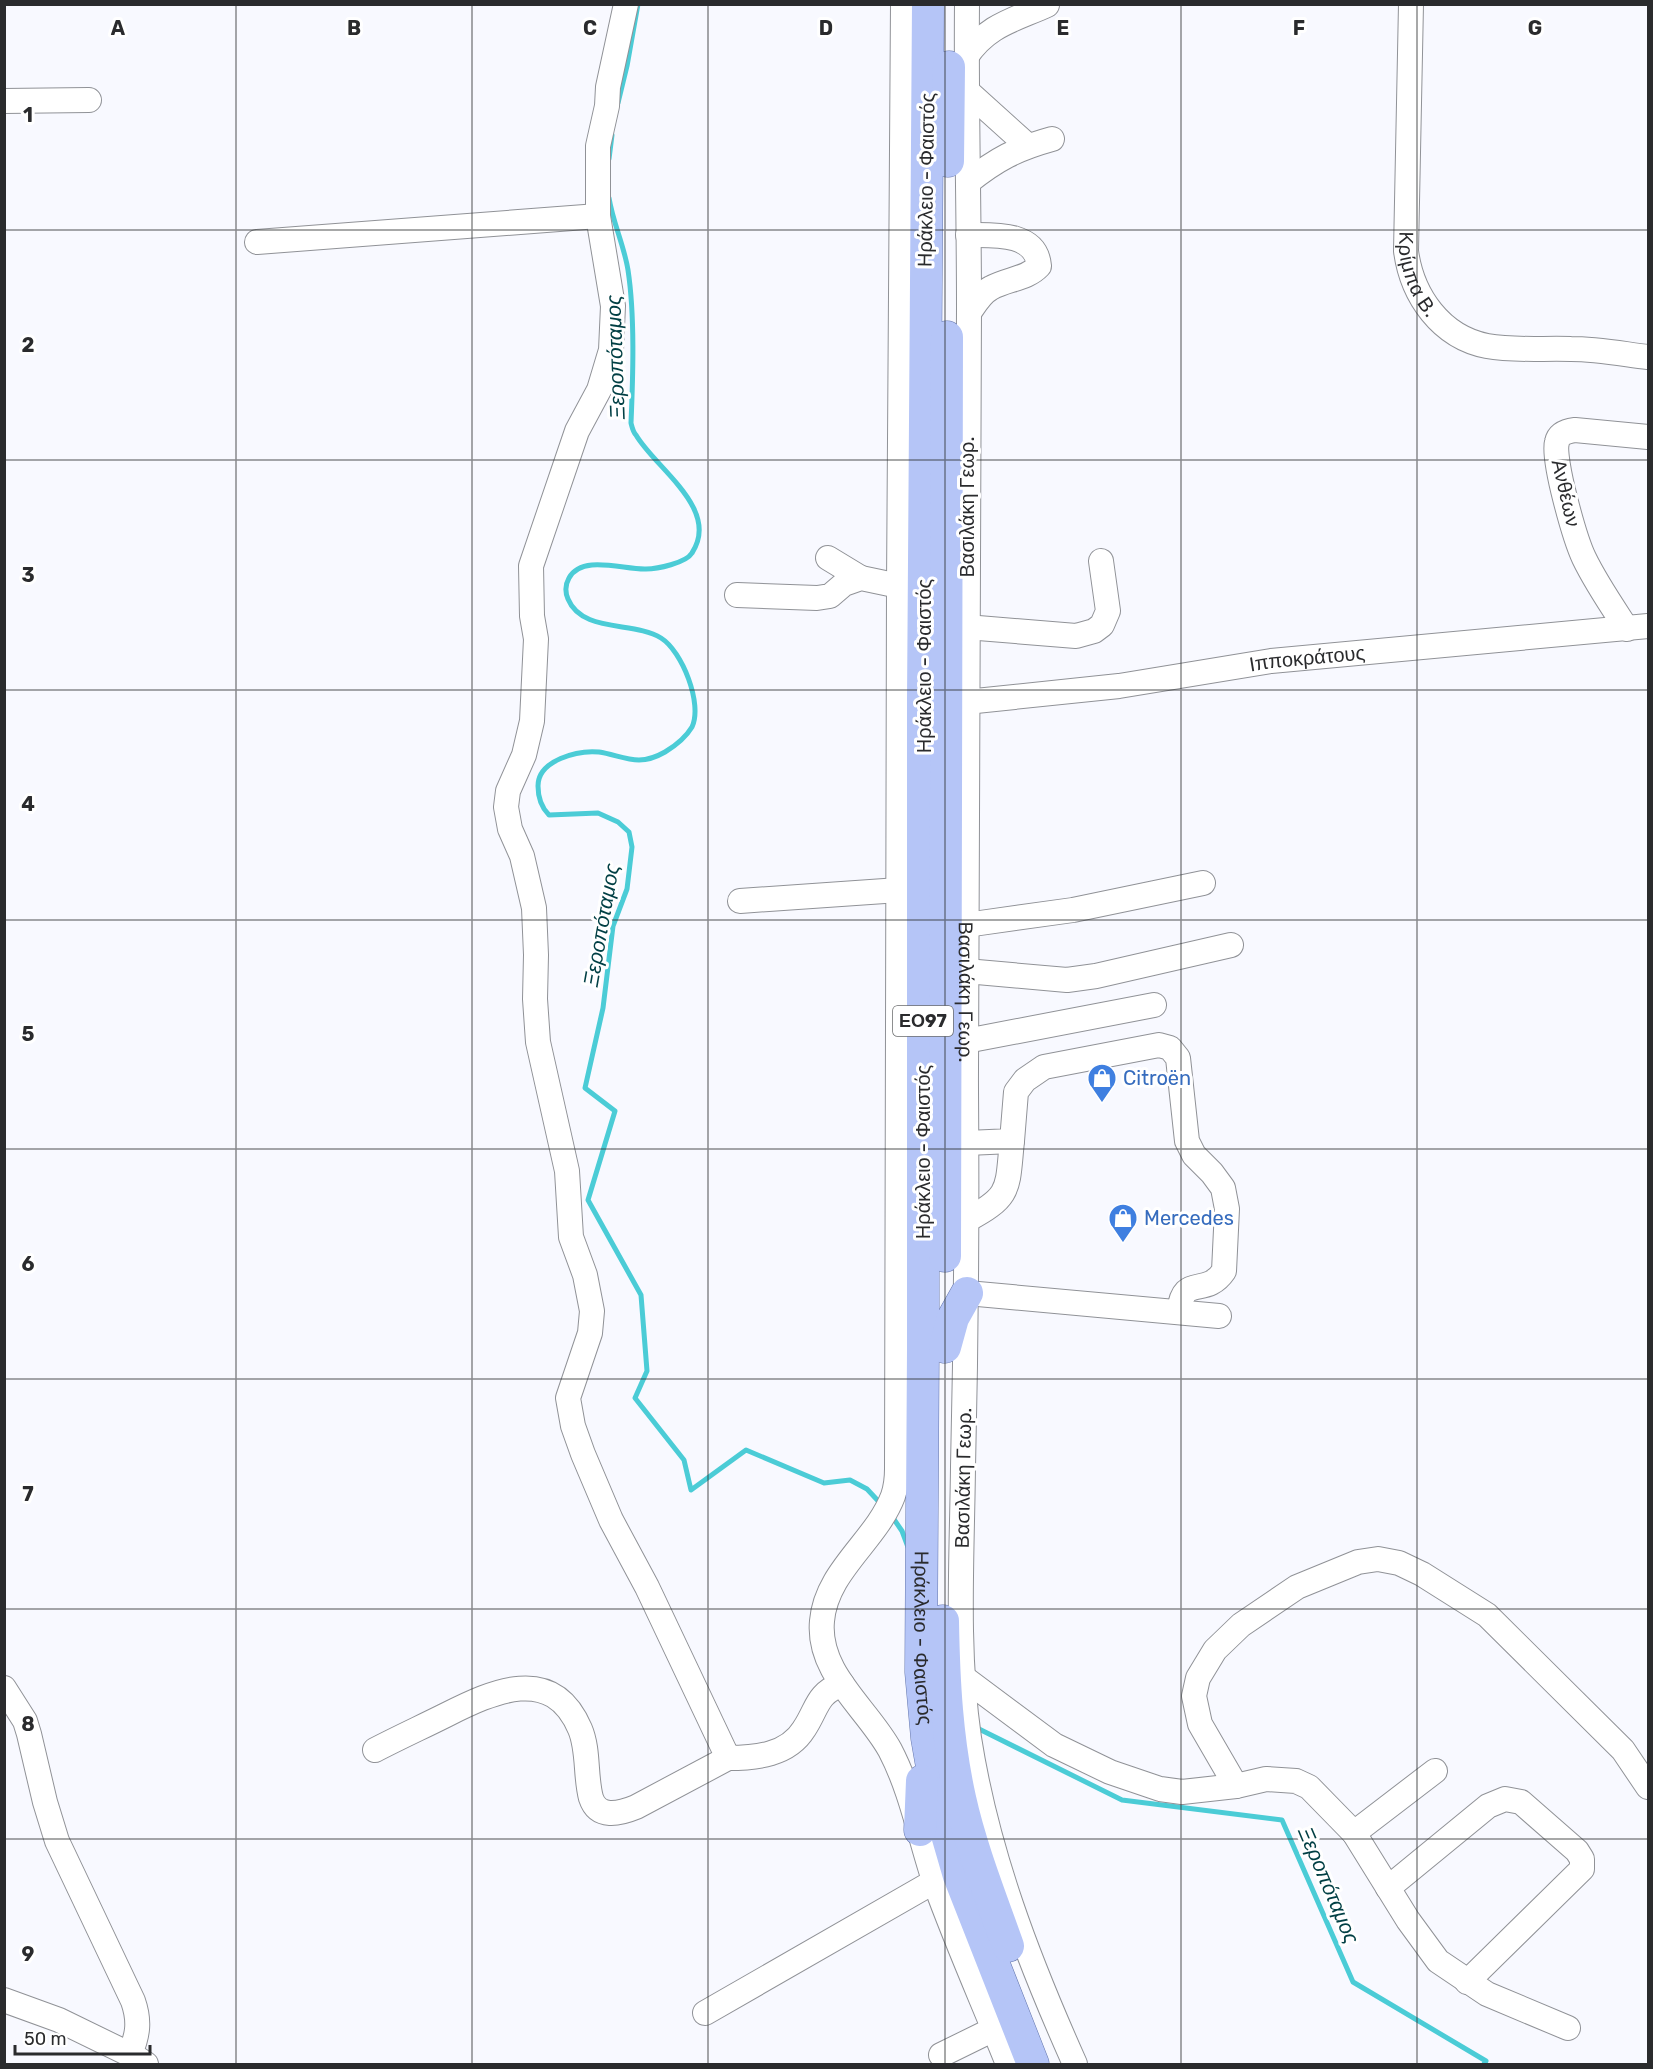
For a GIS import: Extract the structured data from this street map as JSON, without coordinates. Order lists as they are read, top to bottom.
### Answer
{
  "streets": {
    "main road": ["Ηράκλειο - Φαιστός", "ΕΟ97"],
    "street": [
      "Κρίμπα Β.",
      "Ανθέων",
      "Βασιλάκη Γεωρ.",
      "Ιπποκράτους"
    ]
  },
  "crossings": [
    ["Ηράκλειο - Φαιστός", "Βασιλάκη Γεωρ."],
    ["Ανθέων", "Ιπποκράτους"],
    ["Βασιλάκη Γεωρ.", "Ιπποκράτους"]
  ],
  "water": ["Ξεροπόταμος"],
  "places": {
    "shop": ["Citroën", "Mercedes"]
  },
  "scale_bar": "50 m",
  "grid": {
    "columns": [
      "A",
      "B",
      "C",
      "D",
      "E",
      "F",
      "G"
    ],
    "rows": [
      "1",
      "2",
      "3",
      "4",
      "5",
      "6",
      "7",
      "8",
      "9"
    ]
  }
}
